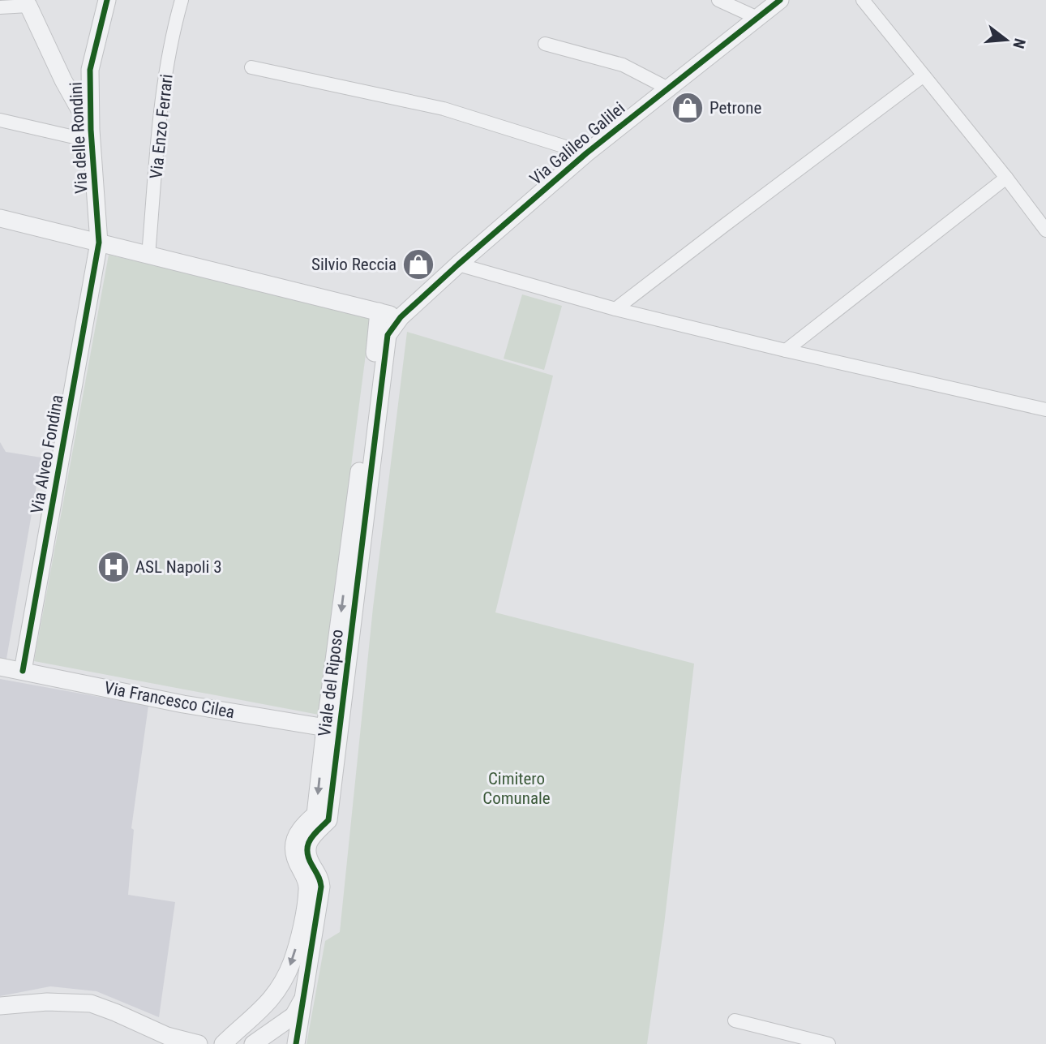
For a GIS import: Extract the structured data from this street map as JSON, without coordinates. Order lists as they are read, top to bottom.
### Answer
{
  "streets": {
    "street": [
      "Via Enzo Ferrari",
      "Via delle Rondini",
      "Via Galileo Galilei",
      "Via Alveo Fondina",
      "Viale del Riposo",
      "Via Francesco Cilea"
    ]
  },
  "crossings": [
    ["Via delle Rondini", "Via Alveo Fondina"],
    ["Via Galileo Galilei", "Viale del Riposo"],
    ["Via Alveo Fondina", "Via Francesco Cilea"],
    ["Viale del Riposo", "Via Francesco Cilea"]
  ],
  "parks": ["Cimitero Comunale"],
  "places": {
    "shop": ["Petrone", "Silvio Reccia"],
    "hospital": ["ASL Napoli 3"]
  },
  "north": "right"
}
